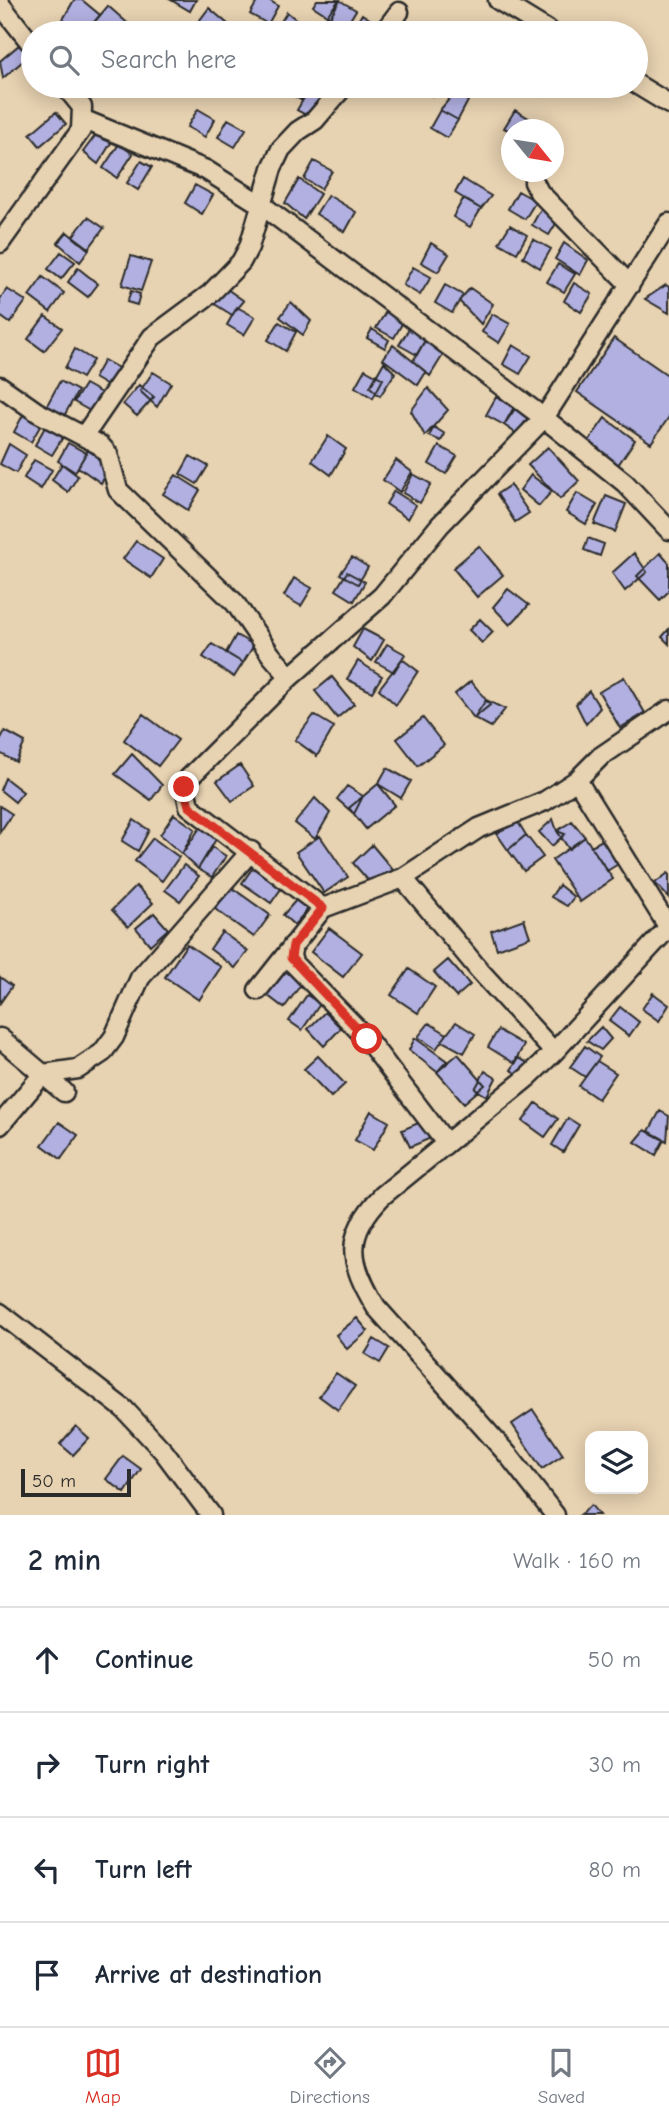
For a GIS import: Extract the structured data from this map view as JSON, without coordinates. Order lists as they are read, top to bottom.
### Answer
{
  "scale_bar": "50 m",
  "north": "bottom right",
  "page": {
    "search": "Search here",
    "scale": "50 m",
    "heading": ["2 min", "Walk · 160 m"],
    "list": [
      ["Continue", "50 m"],
      ["Turn right", "30 m"],
      ["Turn left", "80 m"],
      "Arrive at destination"
    ],
    "nav": ["Map", "Directions", "Saved"]
  }
}
